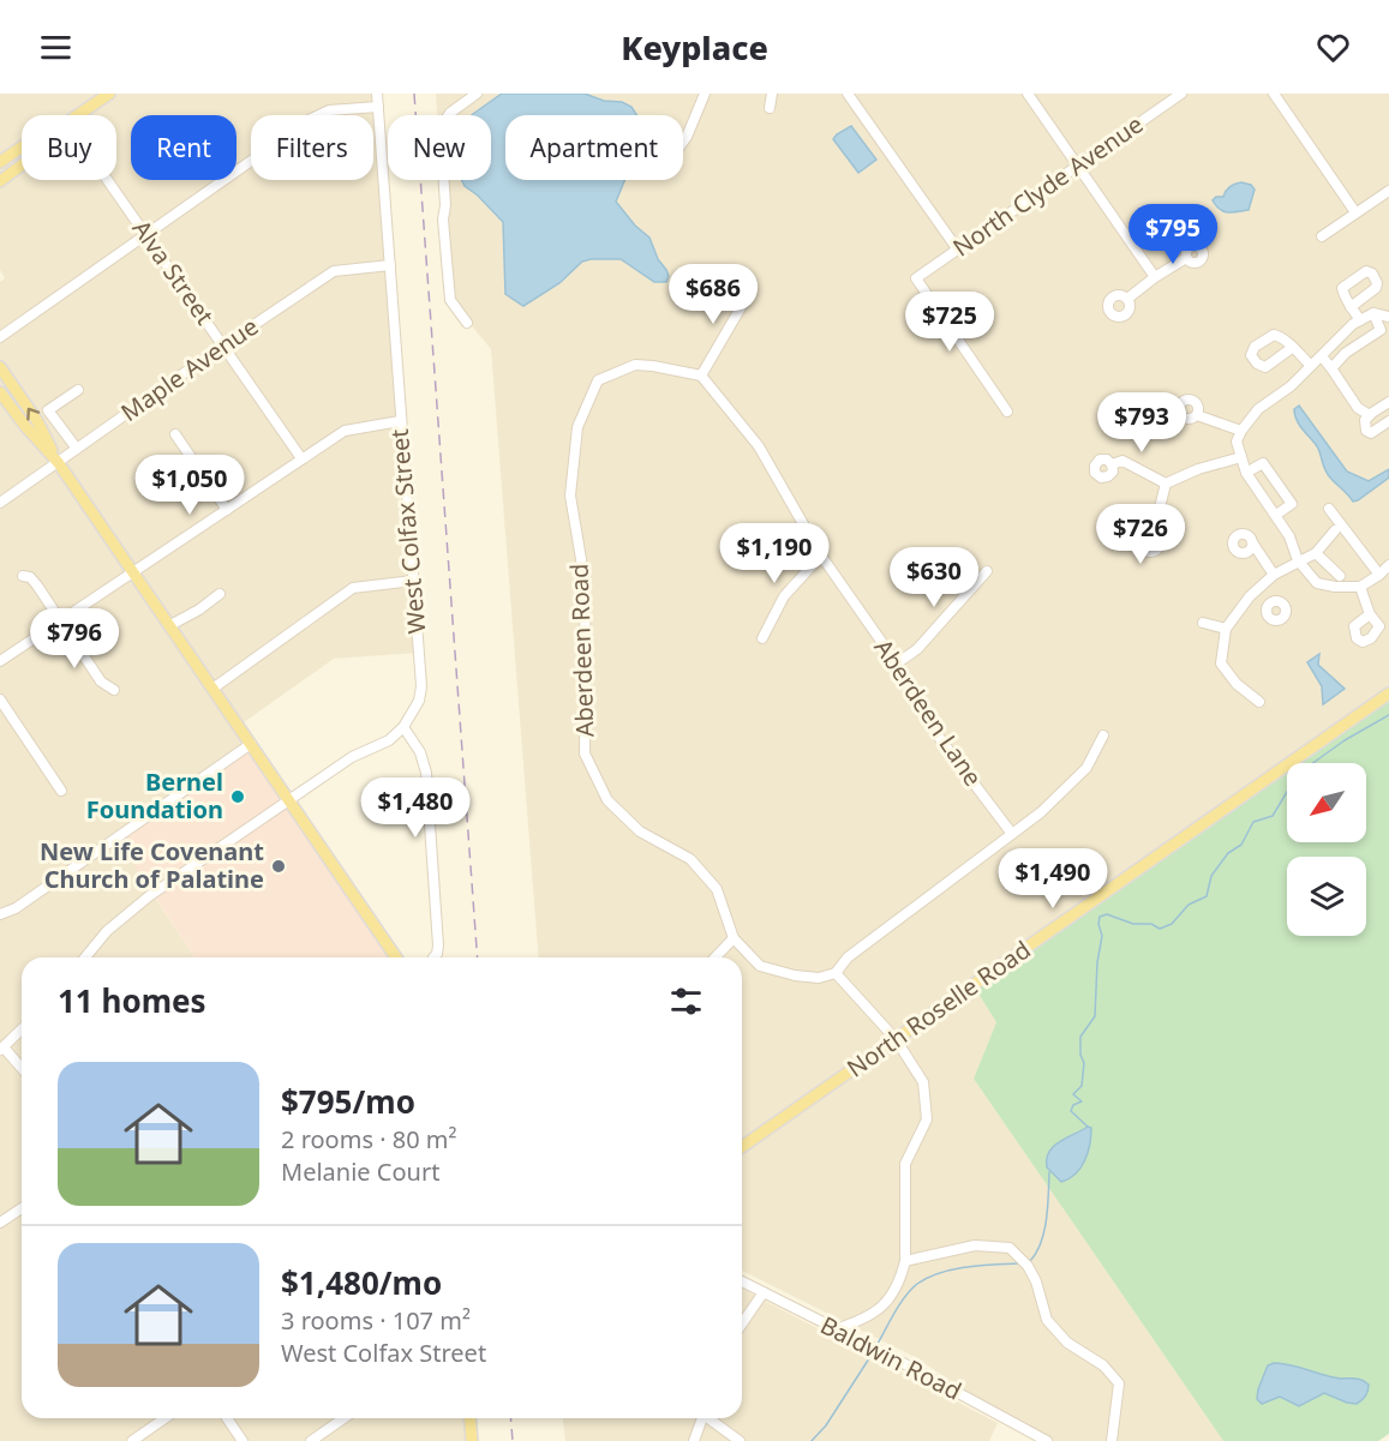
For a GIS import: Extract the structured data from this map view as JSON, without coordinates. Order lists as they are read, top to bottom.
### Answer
{
  "streets": {
    "main road": ["North Roselle Road"],
    "street": [
      "North Clyde Avenue",
      "Alva Street",
      "Maple Avenue",
      "West Colfax Street",
      "Aberdeen Road",
      "Aberdeen Lane",
      "Baldwin Road"
    ]
  },
  "crossings": [
    ["Alva Street", "Maple Avenue"],
    ["Maple Avenue", "West Colfax Street"],
    ["Aberdeen Road", "Aberdeen Lane"]
  ],
  "places": ["Bernel Foundation", "New Life Covenant Church of Palatine"],
  "north": "bottom left",
  "page": {
    "header": "Keyplace",
    "chip": [
      "Buy",
      "Rent",
      "Filters",
      "New",
      "Apartment"
    ],
    "price": [
      "$795",
      "$686",
      "$725",
      "$793",
      "$1,050",
      "$726",
      "$1,190",
      "$630",
      "$796",
      "$1,480",
      "$1,490"
    ],
    "heading": "11 homes",
    "list": [
      {
        "name": "$795/mo",
        "note": "2 rooms · 80 m² · Melanie Court"
      },
      {
        "name": "$1,480/mo",
        "note": "3 rooms · 107 m² · West Colfax Street"
      }
    ]
  }
}
